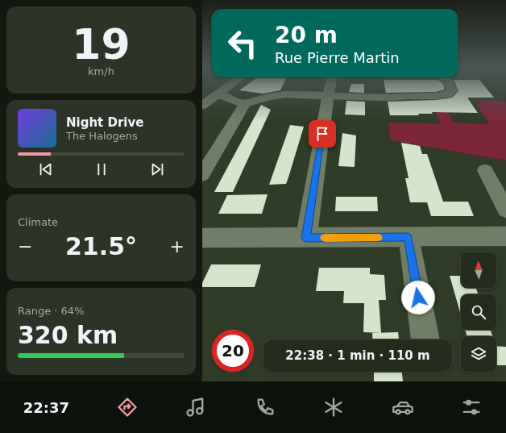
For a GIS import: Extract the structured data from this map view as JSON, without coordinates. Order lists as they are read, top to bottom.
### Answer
{
  "north": "top",
  "page": {
    "tile": [
      ["19", "km/h"],
      "Climate",
      ["Range · 64%", "320 km"]
    ],
    "turn": ["20 m", "Rue Pierre Martin"],
    "song": ["Night Drive", "The Halogens"],
    "heat": ["−", "21.5°", "+"],
    "limit": "20",
    "trip": "22:38 · 1 min · 110 m",
    "tabs": "22:37"
  }
}
